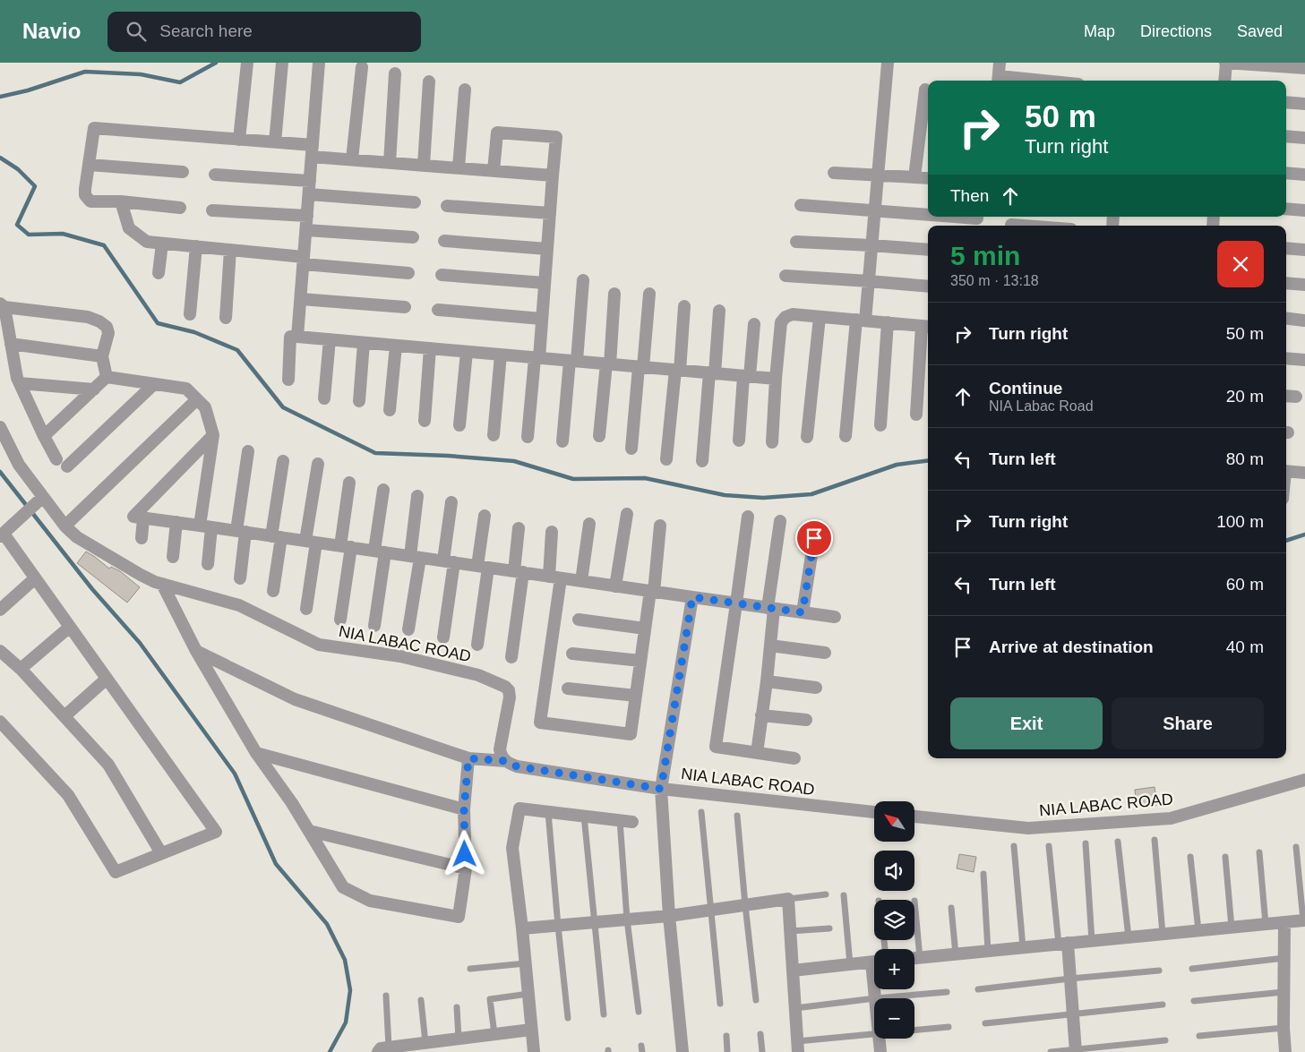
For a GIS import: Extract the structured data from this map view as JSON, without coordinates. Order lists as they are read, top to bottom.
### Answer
{
  "streets": {
    "street": ["NIA LABAC ROAD"]
  },
  "north": "top left",
  "page": {
    "header": "Navio",
    "search": "Search here",
    "nav": ["Map", "Directions", "Saved"],
    "turn": ["50 m", "Turn right"],
    "then": "Then",
    "heading": ["5 min", "350 m · 13:18"],
    "list": [
      {
        "name": "Turn right",
        "value": "50 m"
      },
      {
        "name": "Continue",
        "note": "NIA Labac Road",
        "value": "20 m"
      },
      {
        "name": "Turn left",
        "value": "80 m"
      },
      {
        "name": "Turn right",
        "value": "100 m"
      },
      {
        "name": "Turn left",
        "value": "60 m"
      },
      {
        "name": "Arrive at destination",
        "value": "40 m"
      }
    ],
    "buttons": ["Exit", "Share"],
    "map_buttons": ["+", "−"]
  }
}
